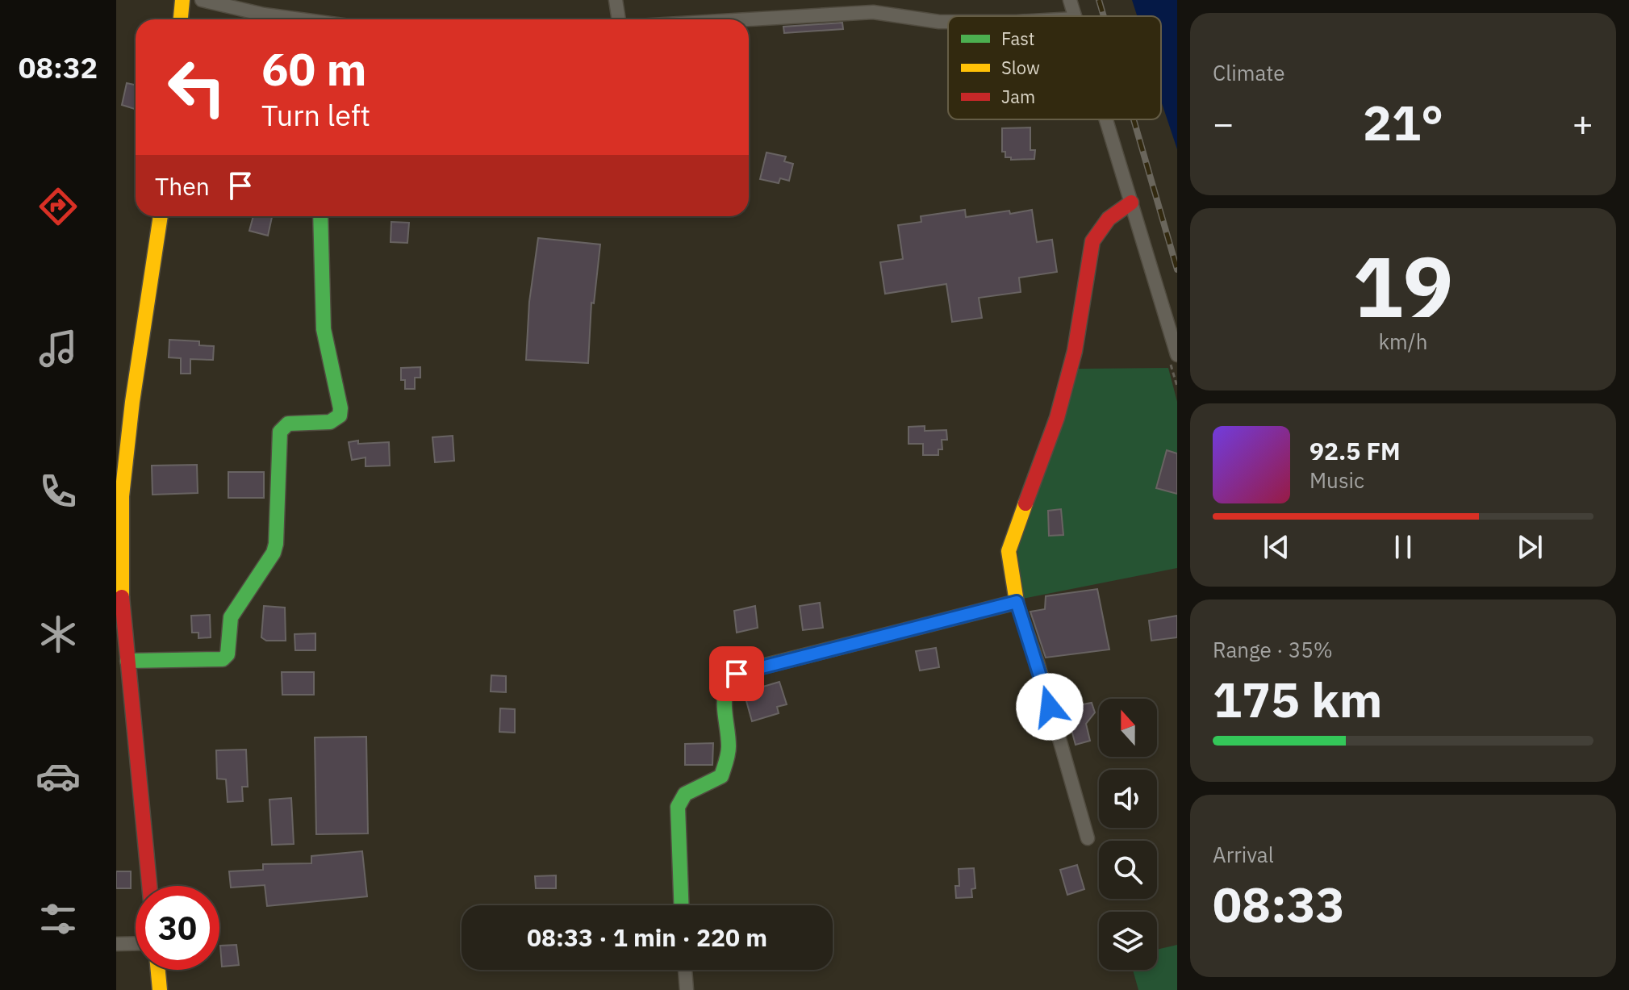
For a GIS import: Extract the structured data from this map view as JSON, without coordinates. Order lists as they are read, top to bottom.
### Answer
{
  "legend": ["Fast", "Slow", "Jam"],
  "north": "top",
  "page": {
    "tabs": "08:32",
    "tile": [
      "Climate",
      ["19", "km/h"],
      ["Range · 35%", "175 km"],
      ["Arrival", "08:33"]
    ],
    "turn": ["60 m", "Turn left"],
    "heat": ["−", "21°", "+"],
    "then": "Then",
    "song": ["92.5 FM", "Music"],
    "limit": "30",
    "trip": "08:33 · 1 min · 220 m"
  }
}
